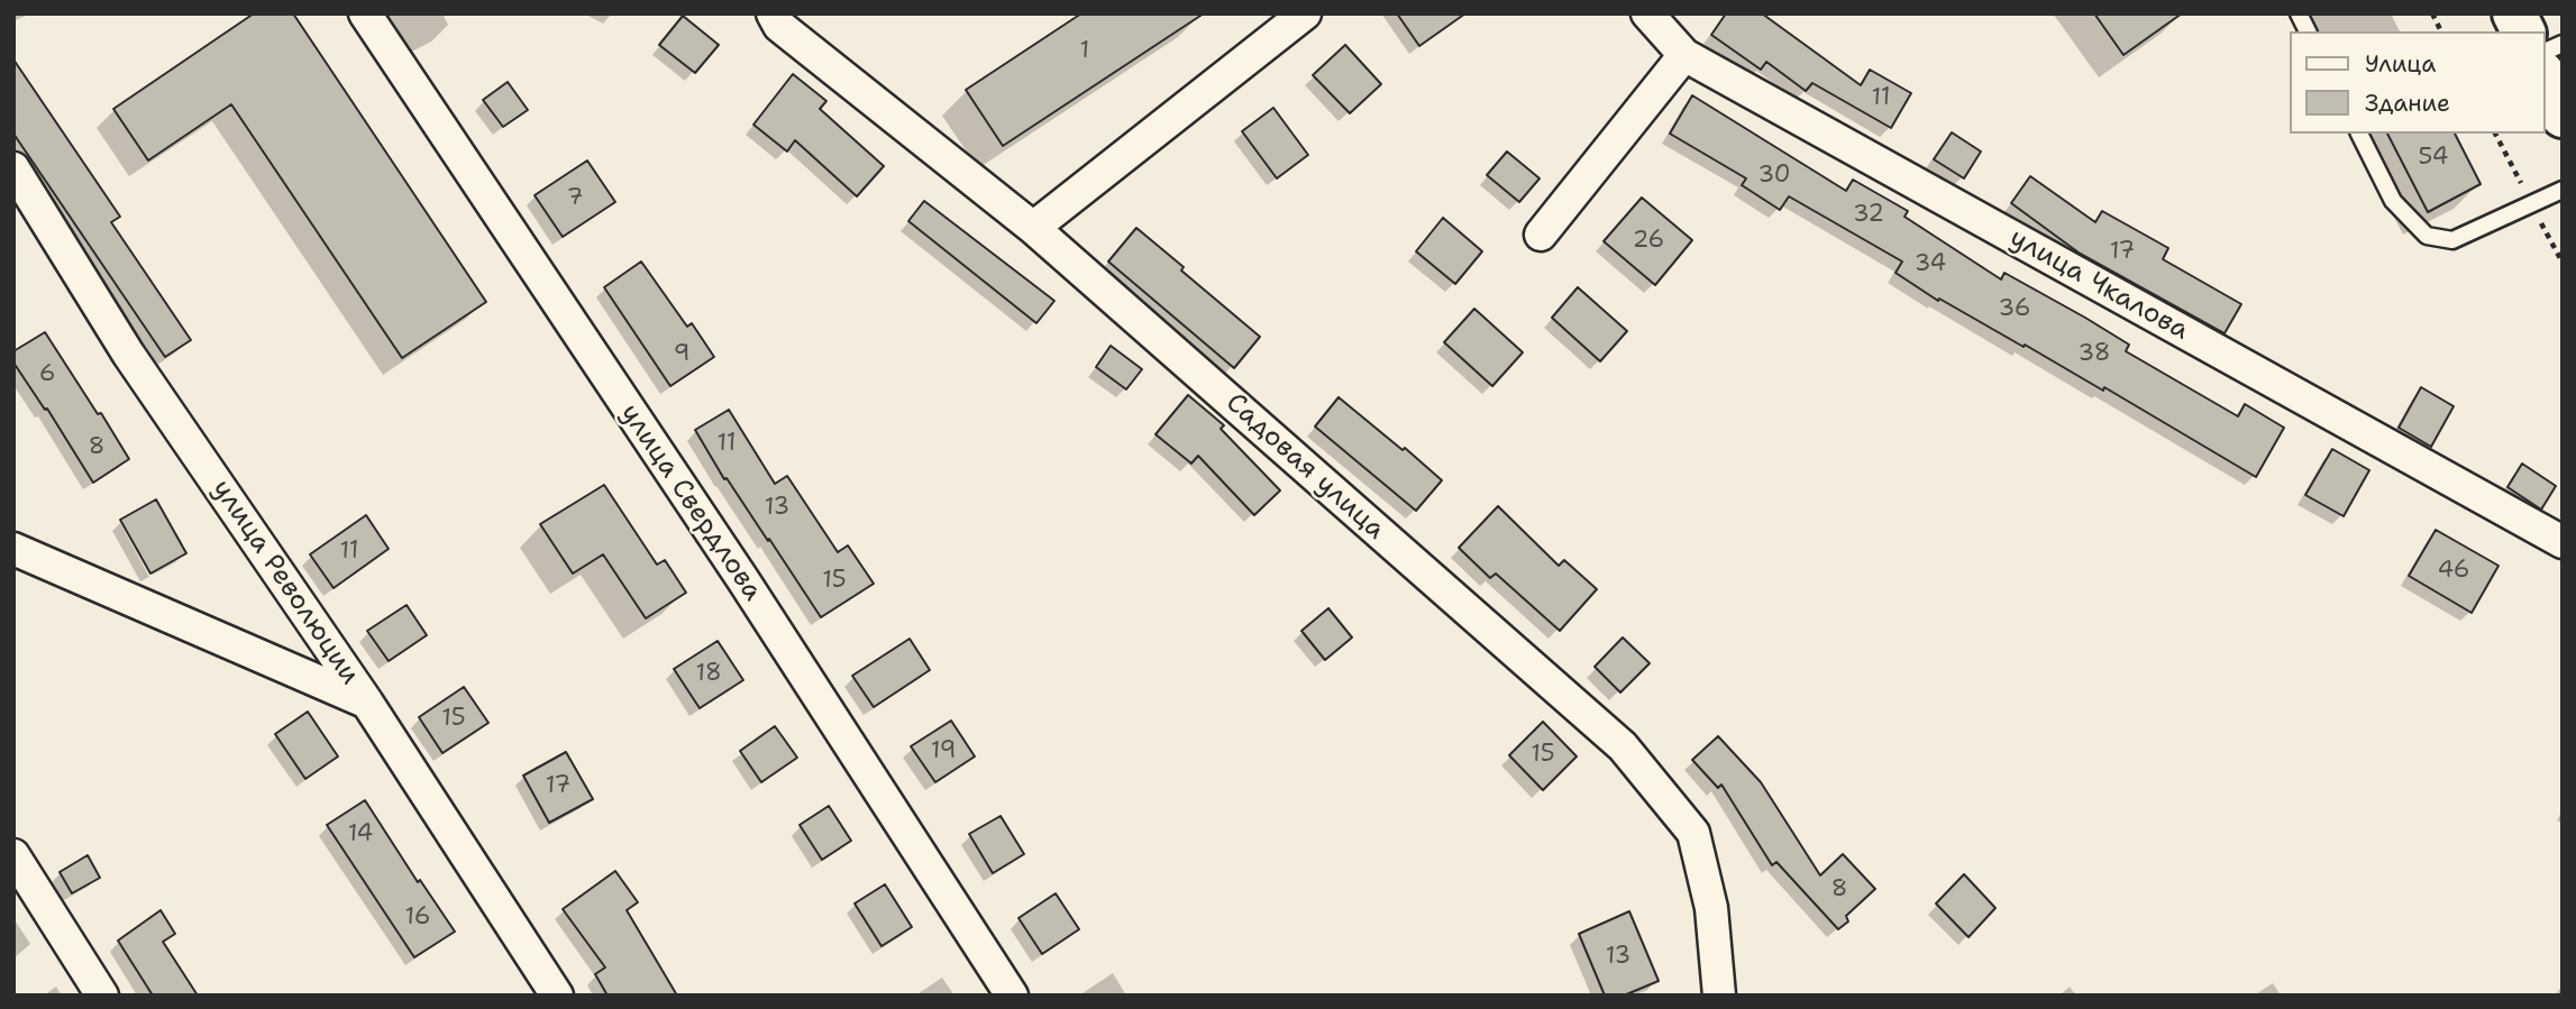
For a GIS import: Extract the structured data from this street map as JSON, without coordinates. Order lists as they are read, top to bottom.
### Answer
{
  "streets": {
    "street": [
      "улица Чкалова",
      "Садовая улица",
      "улица Свердлова",
      "улица Революции"
    ]
  },
  "house_numbers": [
    "1",
    "11",
    "54",
    "30",
    "7",
    "32",
    "26",
    "17",
    "34",
    "36",
    "9",
    "38",
    "6",
    "11",
    "8",
    "13",
    "11",
    "46",
    "15",
    "18",
    "15",
    "19",
    "15",
    "17",
    "14",
    "8",
    "16",
    "13"
  ],
  "legend": ["Улица", "Здание"]
}
